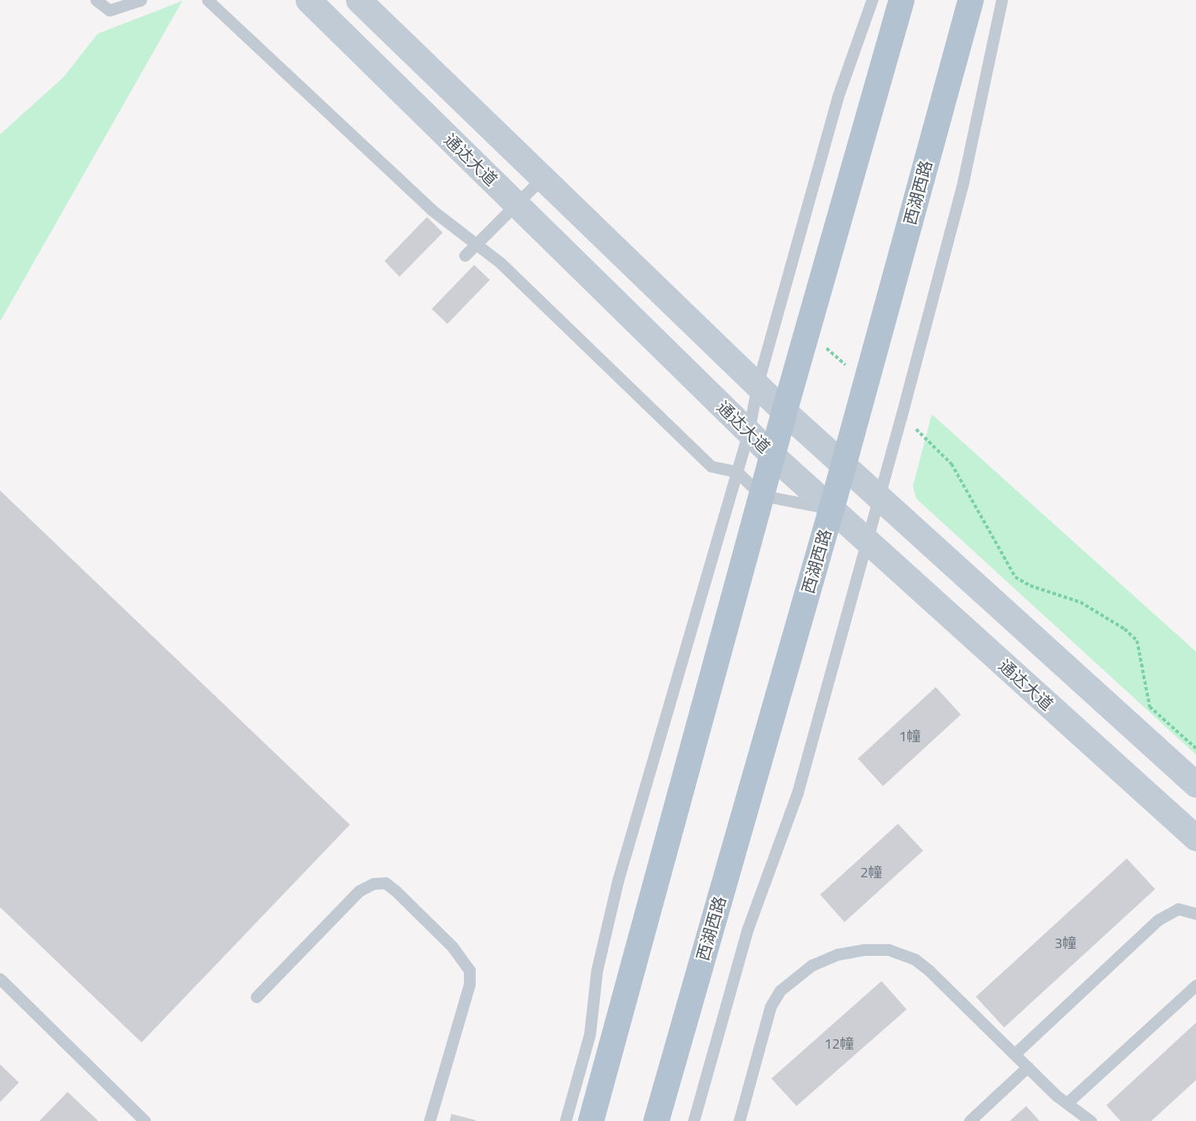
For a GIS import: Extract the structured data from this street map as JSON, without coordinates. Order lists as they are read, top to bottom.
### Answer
{
  "streets": {
    "main road": ["通达大道", "西湖西路"]
  },
  "crossings": [
    ["通达大道", "西湖西路"]
  ],
  "house_numbers": [
    "1幢",
    "2幢",
    "3幢",
    "12幢"
  ]
}
